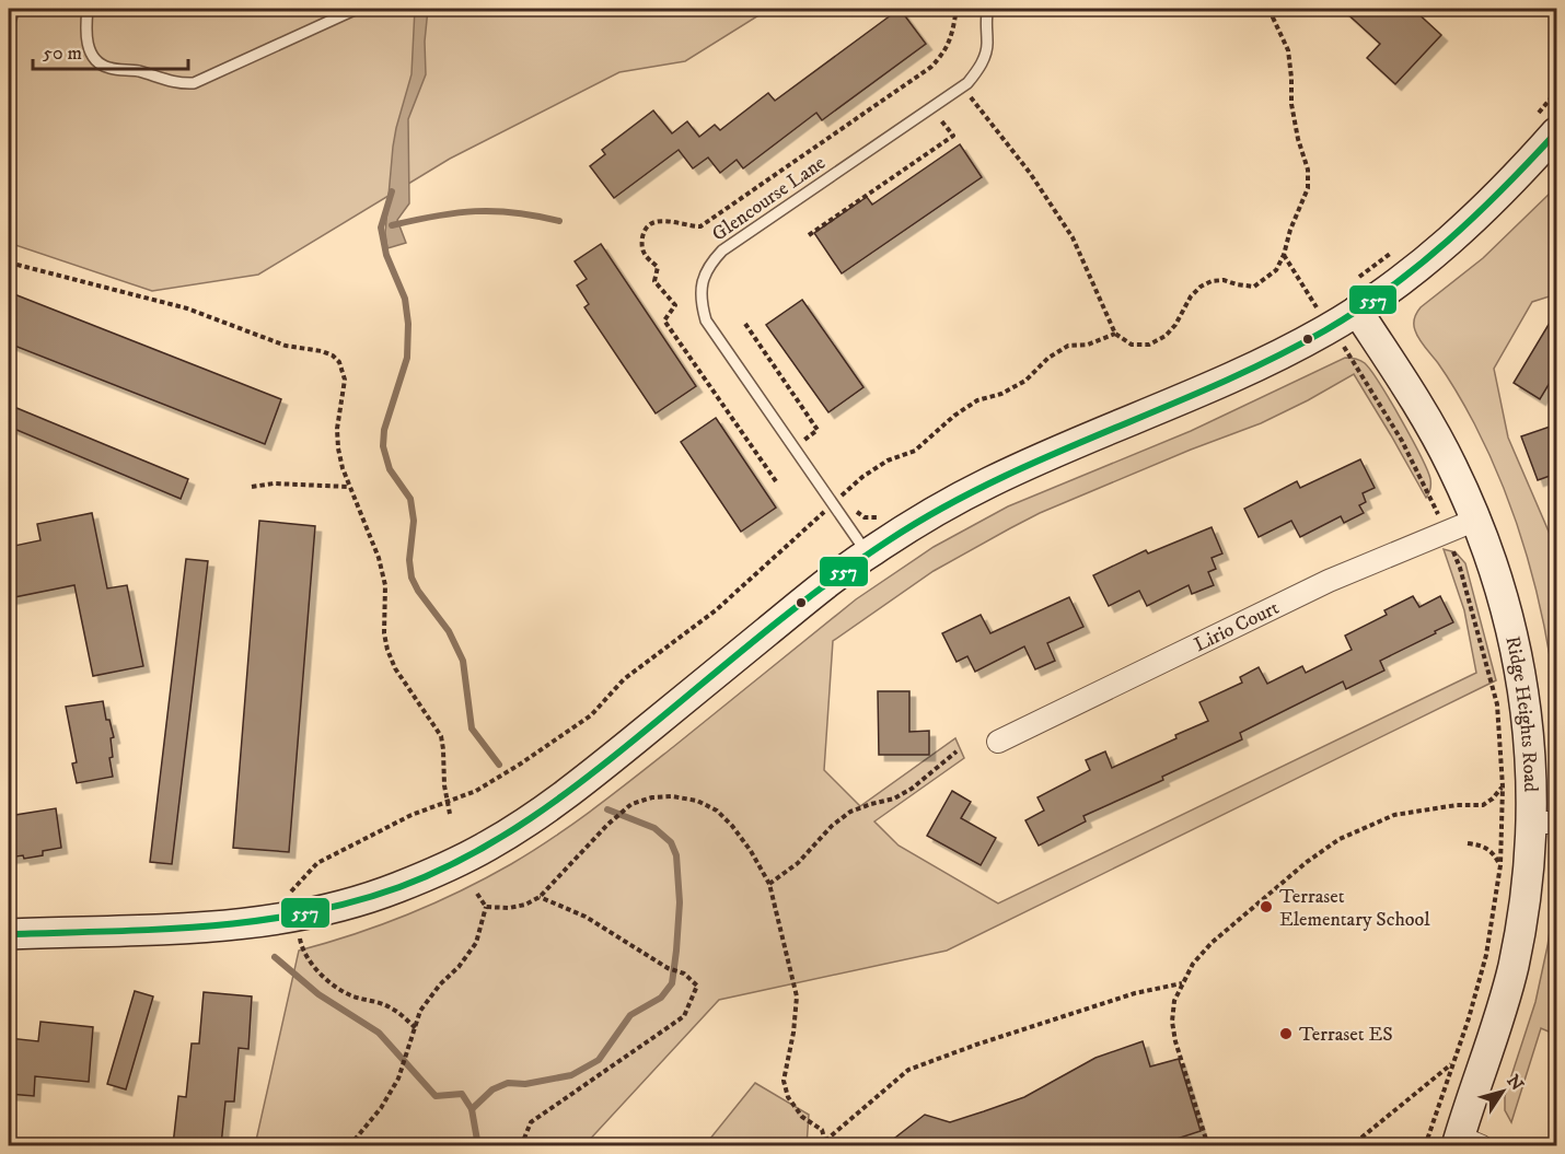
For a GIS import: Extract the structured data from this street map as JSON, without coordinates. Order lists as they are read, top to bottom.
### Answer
{
  "streets": {
    "street": ["Lirio Court", "Ridge Heights Road"],
    "lane": ["Glencourse Lane"]
  },
  "crossings": [
    ["Lirio Court", "Ridge Heights Road"]
  ],
  "places": ["Terraset Elementary School", "Terraset ES"],
  "lines": ["transit line 557"],
  "scale_bar": "50 m",
  "north": "top right"
}
